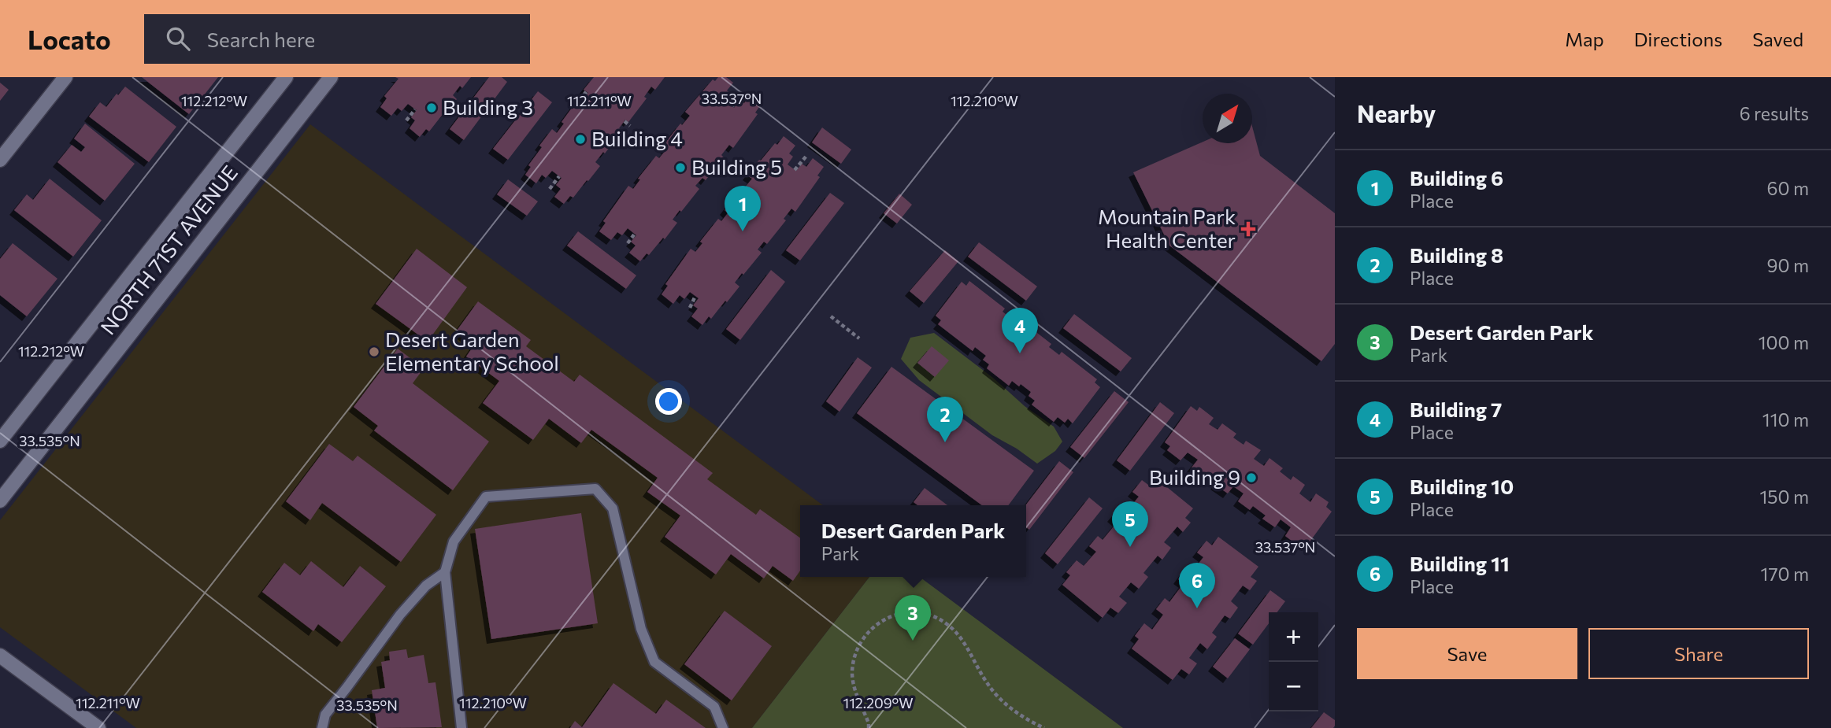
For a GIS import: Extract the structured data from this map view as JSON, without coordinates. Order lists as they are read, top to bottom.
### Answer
{
  "streets": {
    "street": ["NORTH 71ST AVENUE"]
  },
  "places": {
    "other": [
      "Building 3",
      "Building 4",
      "Building 5",
      "Desert Garden Elementary School",
      "Building 9"
    ],
    "health": ["Mountain Park Health Center"]
  },
  "north": "top right",
  "page": {
    "header": "Locato",
    "search": "Search here",
    "nav": ["Map", "Directions", "Saved"],
    "heading": ["Nearby", "6 results"],
    "list": [
      {
        "mark": "1",
        "name": "Building 6",
        "note": "Place",
        "value": "60 m"
      },
      {
        "mark": "2",
        "name": "Building 8",
        "note": "Place",
        "value": "90 m"
      },
      {
        "mark": "3",
        "name": "Desert Garden Park",
        "note": "Park",
        "value": "100 m"
      },
      {
        "mark": "4",
        "name": "Building 7",
        "note": "Place",
        "value": "110 m"
      },
      {
        "mark": "5",
        "name": "Building 10",
        "note": "Place",
        "value": "150 m"
      },
      {
        "mark": "6",
        "name": "Building 11",
        "note": "Place",
        "value": "170 m"
      }
    ],
    "pins": [
      "1",
      "4",
      "2",
      "5",
      "6",
      "3"
    ],
    "popup": ["Desert Garden Park", "Park"],
    "buttons": ["Save", "Share"],
    "map_buttons": ["+", "−"]
  },
  "coordinates": [
    "33.537°N",
    "112.212°W",
    "112.211°W",
    "112.210°W",
    "33.535°N",
    "112.209°W"
  ]
}
